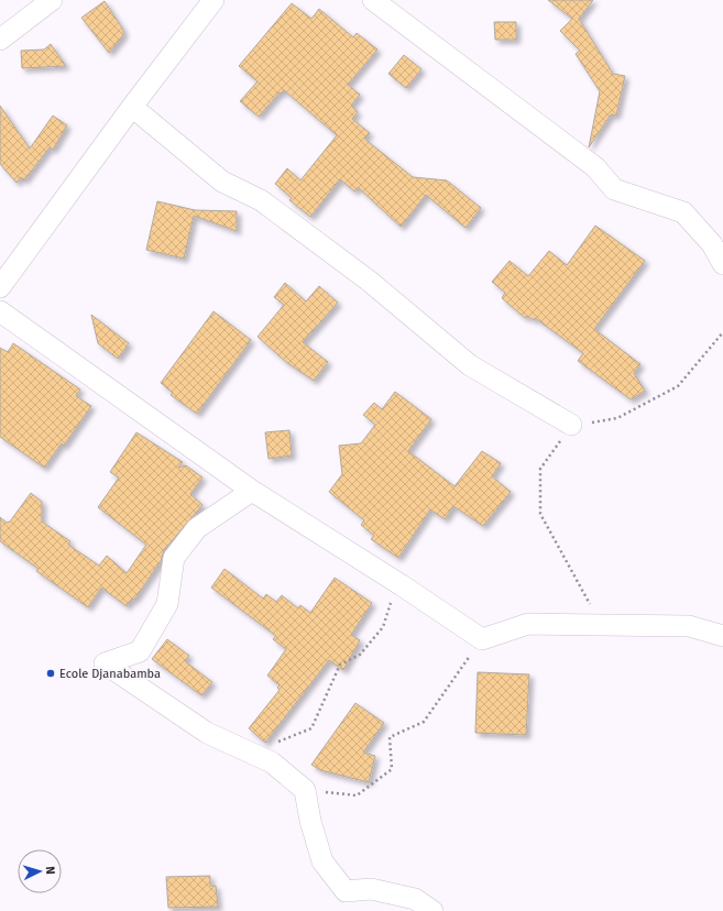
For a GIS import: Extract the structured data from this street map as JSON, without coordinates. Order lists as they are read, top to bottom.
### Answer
{
  "places": ["Ecole Djanabamba"],
  "north": "right"
}
